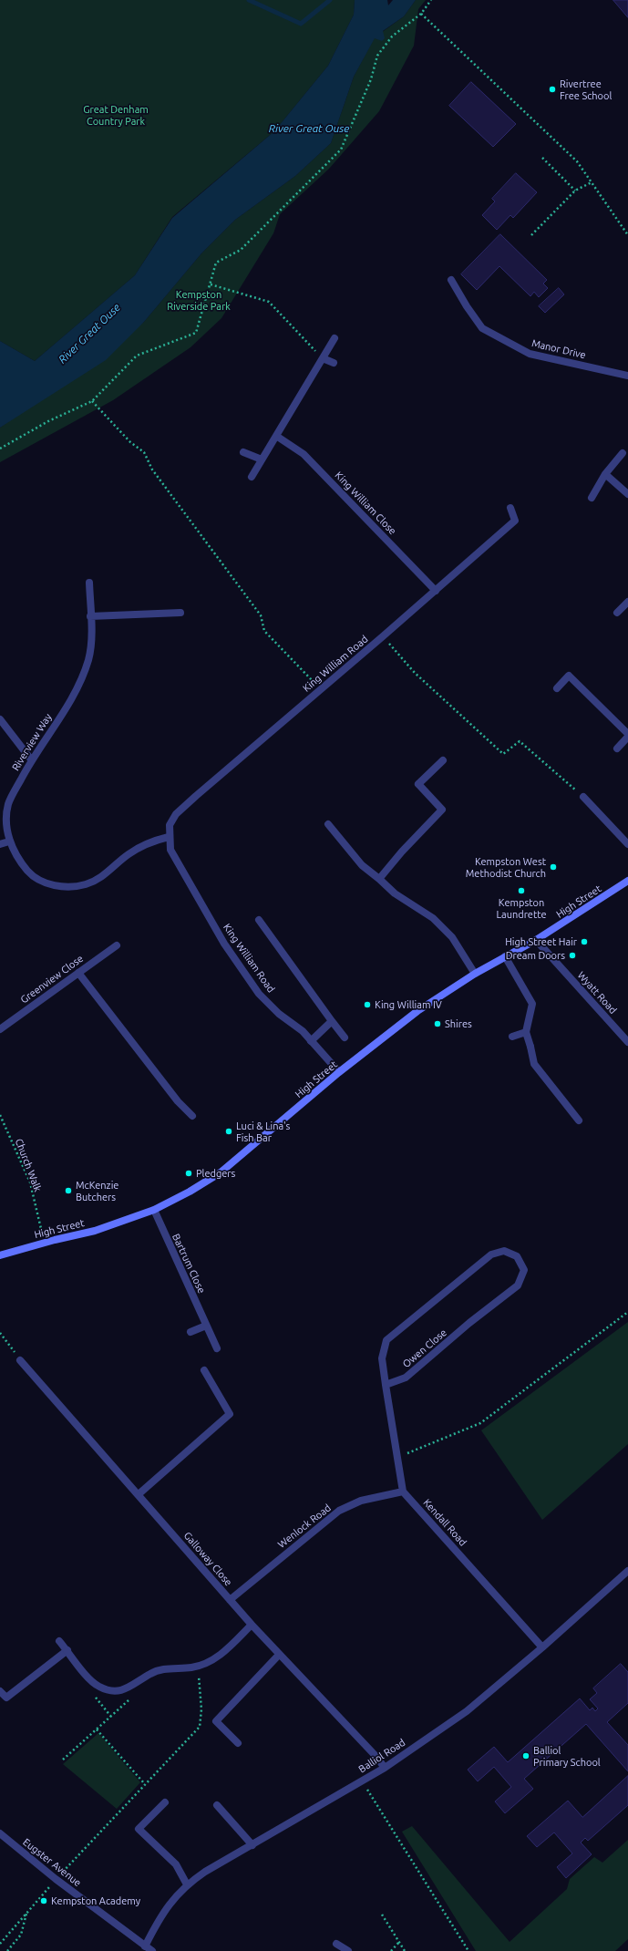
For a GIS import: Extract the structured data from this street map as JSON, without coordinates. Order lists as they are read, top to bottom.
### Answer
{
  "streets": {
    "main road": ["High Street"],
    "street": [
      "Manor Drive",
      "King William Close",
      "King William Road",
      "Riverview Way",
      "Greenview Close",
      "Wyatt Road",
      "Bartrum Close",
      "Owen Close",
      "Kendall Road",
      "Wenlock Road",
      "Galloway Close",
      "Balliol Road",
      "Eugster Avenue"
    ],
    "path": ["Church Walk"]
  },
  "crossings": [
    ["King William Close", "King William Road"],
    ["King William Road", "Riverview Way"],
    ["King William Road", "High Street"],
    ["High Street", "Wyatt Road"],
    ["High Street", "Church Walk"],
    ["High Street", "Bartrum Close"],
    ["Kendall Road", "Wenlock Road"],
    ["Kendall Road", "Balliol Road"],
    ["Wenlock Road", "Galloway Close"],
    ["Galloway Close", "Balliol Road"],
    ["Balliol Road", "Eugster Avenue"]
  ],
  "water": ["River Great Ouse"],
  "parks": ["Great Denham Country Park", "Kempston Riverside Park"],
  "places": [
    "Rivertree Free School",
    "Kempston West Methodist Church",
    "Kempston Laundrette",
    "High Street Hair",
    "Dream Doors",
    "King William IV",
    "Shires",
    "Luci & Lina's Fish Bar",
    "Pledgers",
    "McKenzie Butchers",
    "Balliol Primary School",
    "Kempston Academy"
  ]
}
